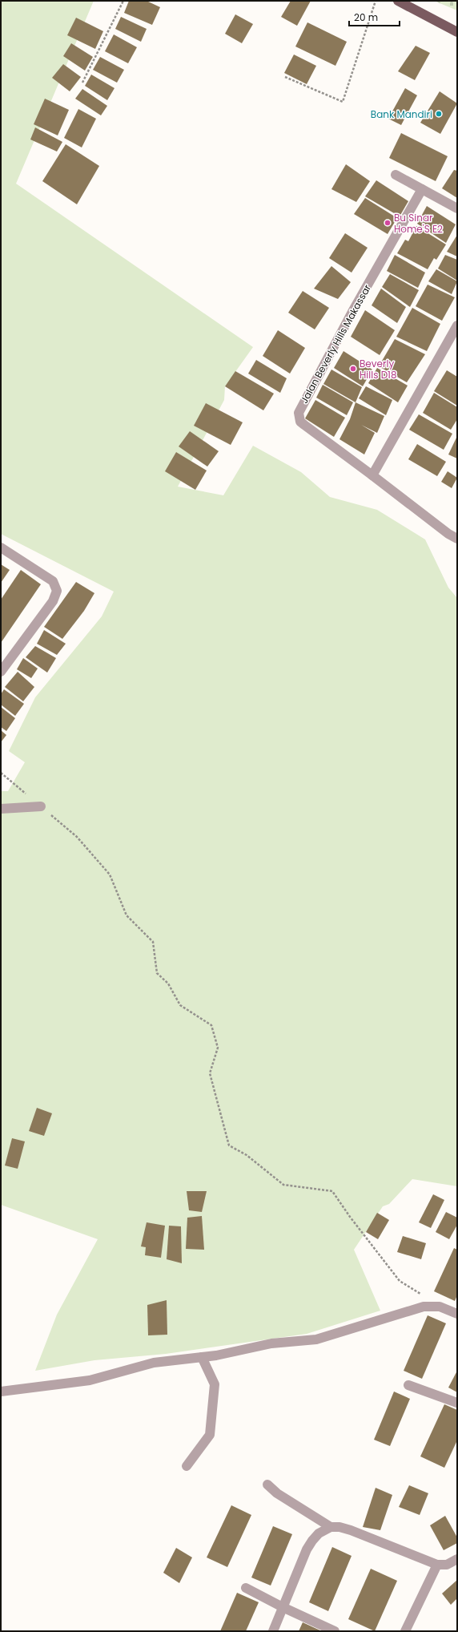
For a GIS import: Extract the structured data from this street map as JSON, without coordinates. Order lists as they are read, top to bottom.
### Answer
{
  "streets": {
    "street": ["Jalan Beverly Hills Makassar"]
  },
  "places": ["Bank Mandiri", "Bu Sinar Home'S E2", "Beverly Hills D18"],
  "scale_bar": "20 m"
}
